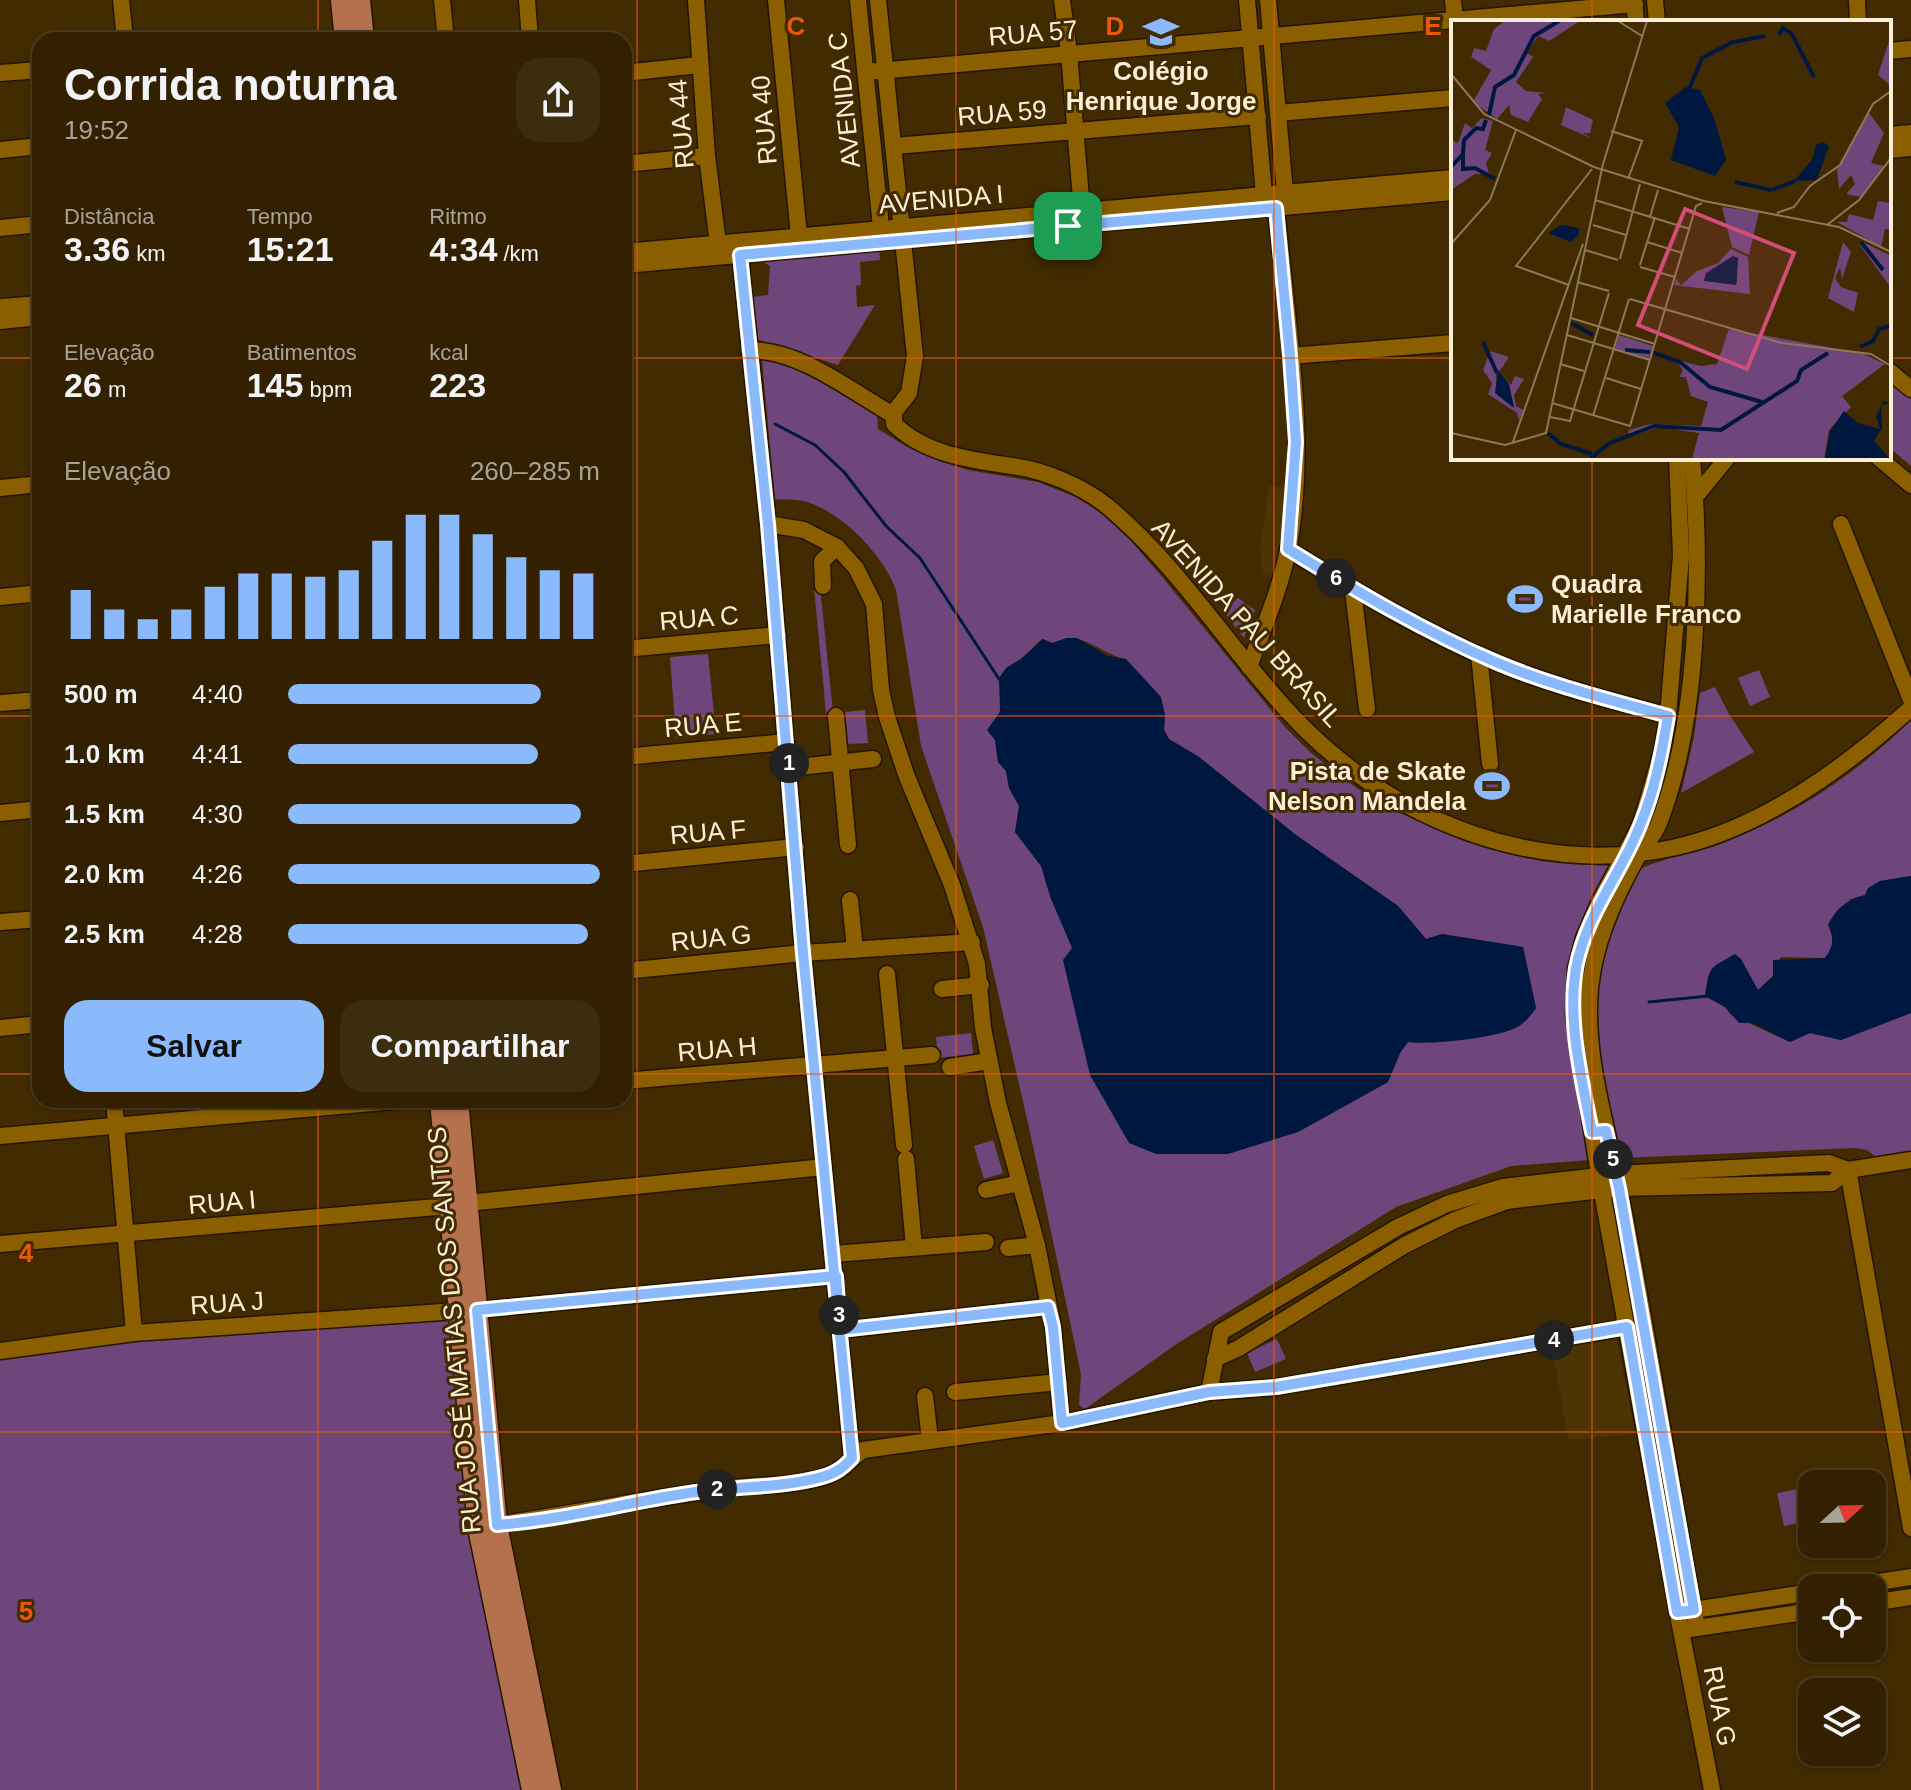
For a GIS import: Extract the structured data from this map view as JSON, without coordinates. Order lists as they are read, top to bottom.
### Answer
{
  "streets": {
    "main road": ["RUA JOSÉ MATIAS DOS SANTOS"],
    "street": [
      "RUA 57",
      "AVENIDA C",
      "RUA 59",
      "RUA 40",
      "RUA 44",
      "AVENIDA I",
      "RUA C",
      "AVENIDA PAU BRASIL",
      "RUA E",
      "RUA F",
      "RUA G",
      "RUA H",
      "RUA I",
      "RUA J"
    ]
  },
  "crossings": [
    ["RUA 57", "AVENIDA C"],
    ["AVENIDA C", "RUA 59"],
    ["AVENIDA C", "AVENIDA I"],
    ["AVENIDA C", "AVENIDA PAU BRASIL"],
    ["RUA 40", "AVENIDA I"],
    ["RUA 44", "AVENIDA I"],
    ["RUA I", "RUA JOSÉ MATIAS DOS SANTOS"],
    ["RUA J", "RUA JOSÉ MATIAS DOS SANTOS"]
  ],
  "places": {
    "school or university": ["Colégio Henrique Jorge"],
    "sports": ["Quadra Marielle Franco", "Pista de Skate Nelson Mandela"]
  },
  "north": "right",
  "page": {
    "heading": ["Corrida noturna", "19:52"],
    "stats": [
      ["Distância", "3.36 km"],
      ["Tempo", "15:21"],
      ["Ritmo", "4:34 /km"],
      ["Elevação", "26 m"],
      ["Batimentos", "145 bpm"],
      ["kcal", "223"]
    ],
    "chart": ["Elevação", "260–285 m"],
    "pins": [
      "6",
      "1",
      "5",
      "3",
      "4",
      "2"
    ],
    "list": [
      {
        "name": "500 m",
        "note": "4:40"
      },
      {
        "name": "1.0 km",
        "note": "4:41"
      },
      {
        "name": "1.5 km",
        "note": "4:30"
      },
      {
        "name": "2.0 km",
        "note": "4:26"
      },
      {
        "name": "2.5 km",
        "note": "4:28"
      }
    ],
    "buttons": ["Salvar", "Compartilhar"]
  },
  "grid": {
    "columns": ["C", "D", "E"],
    "rows": ["4", "5"]
  }
}
